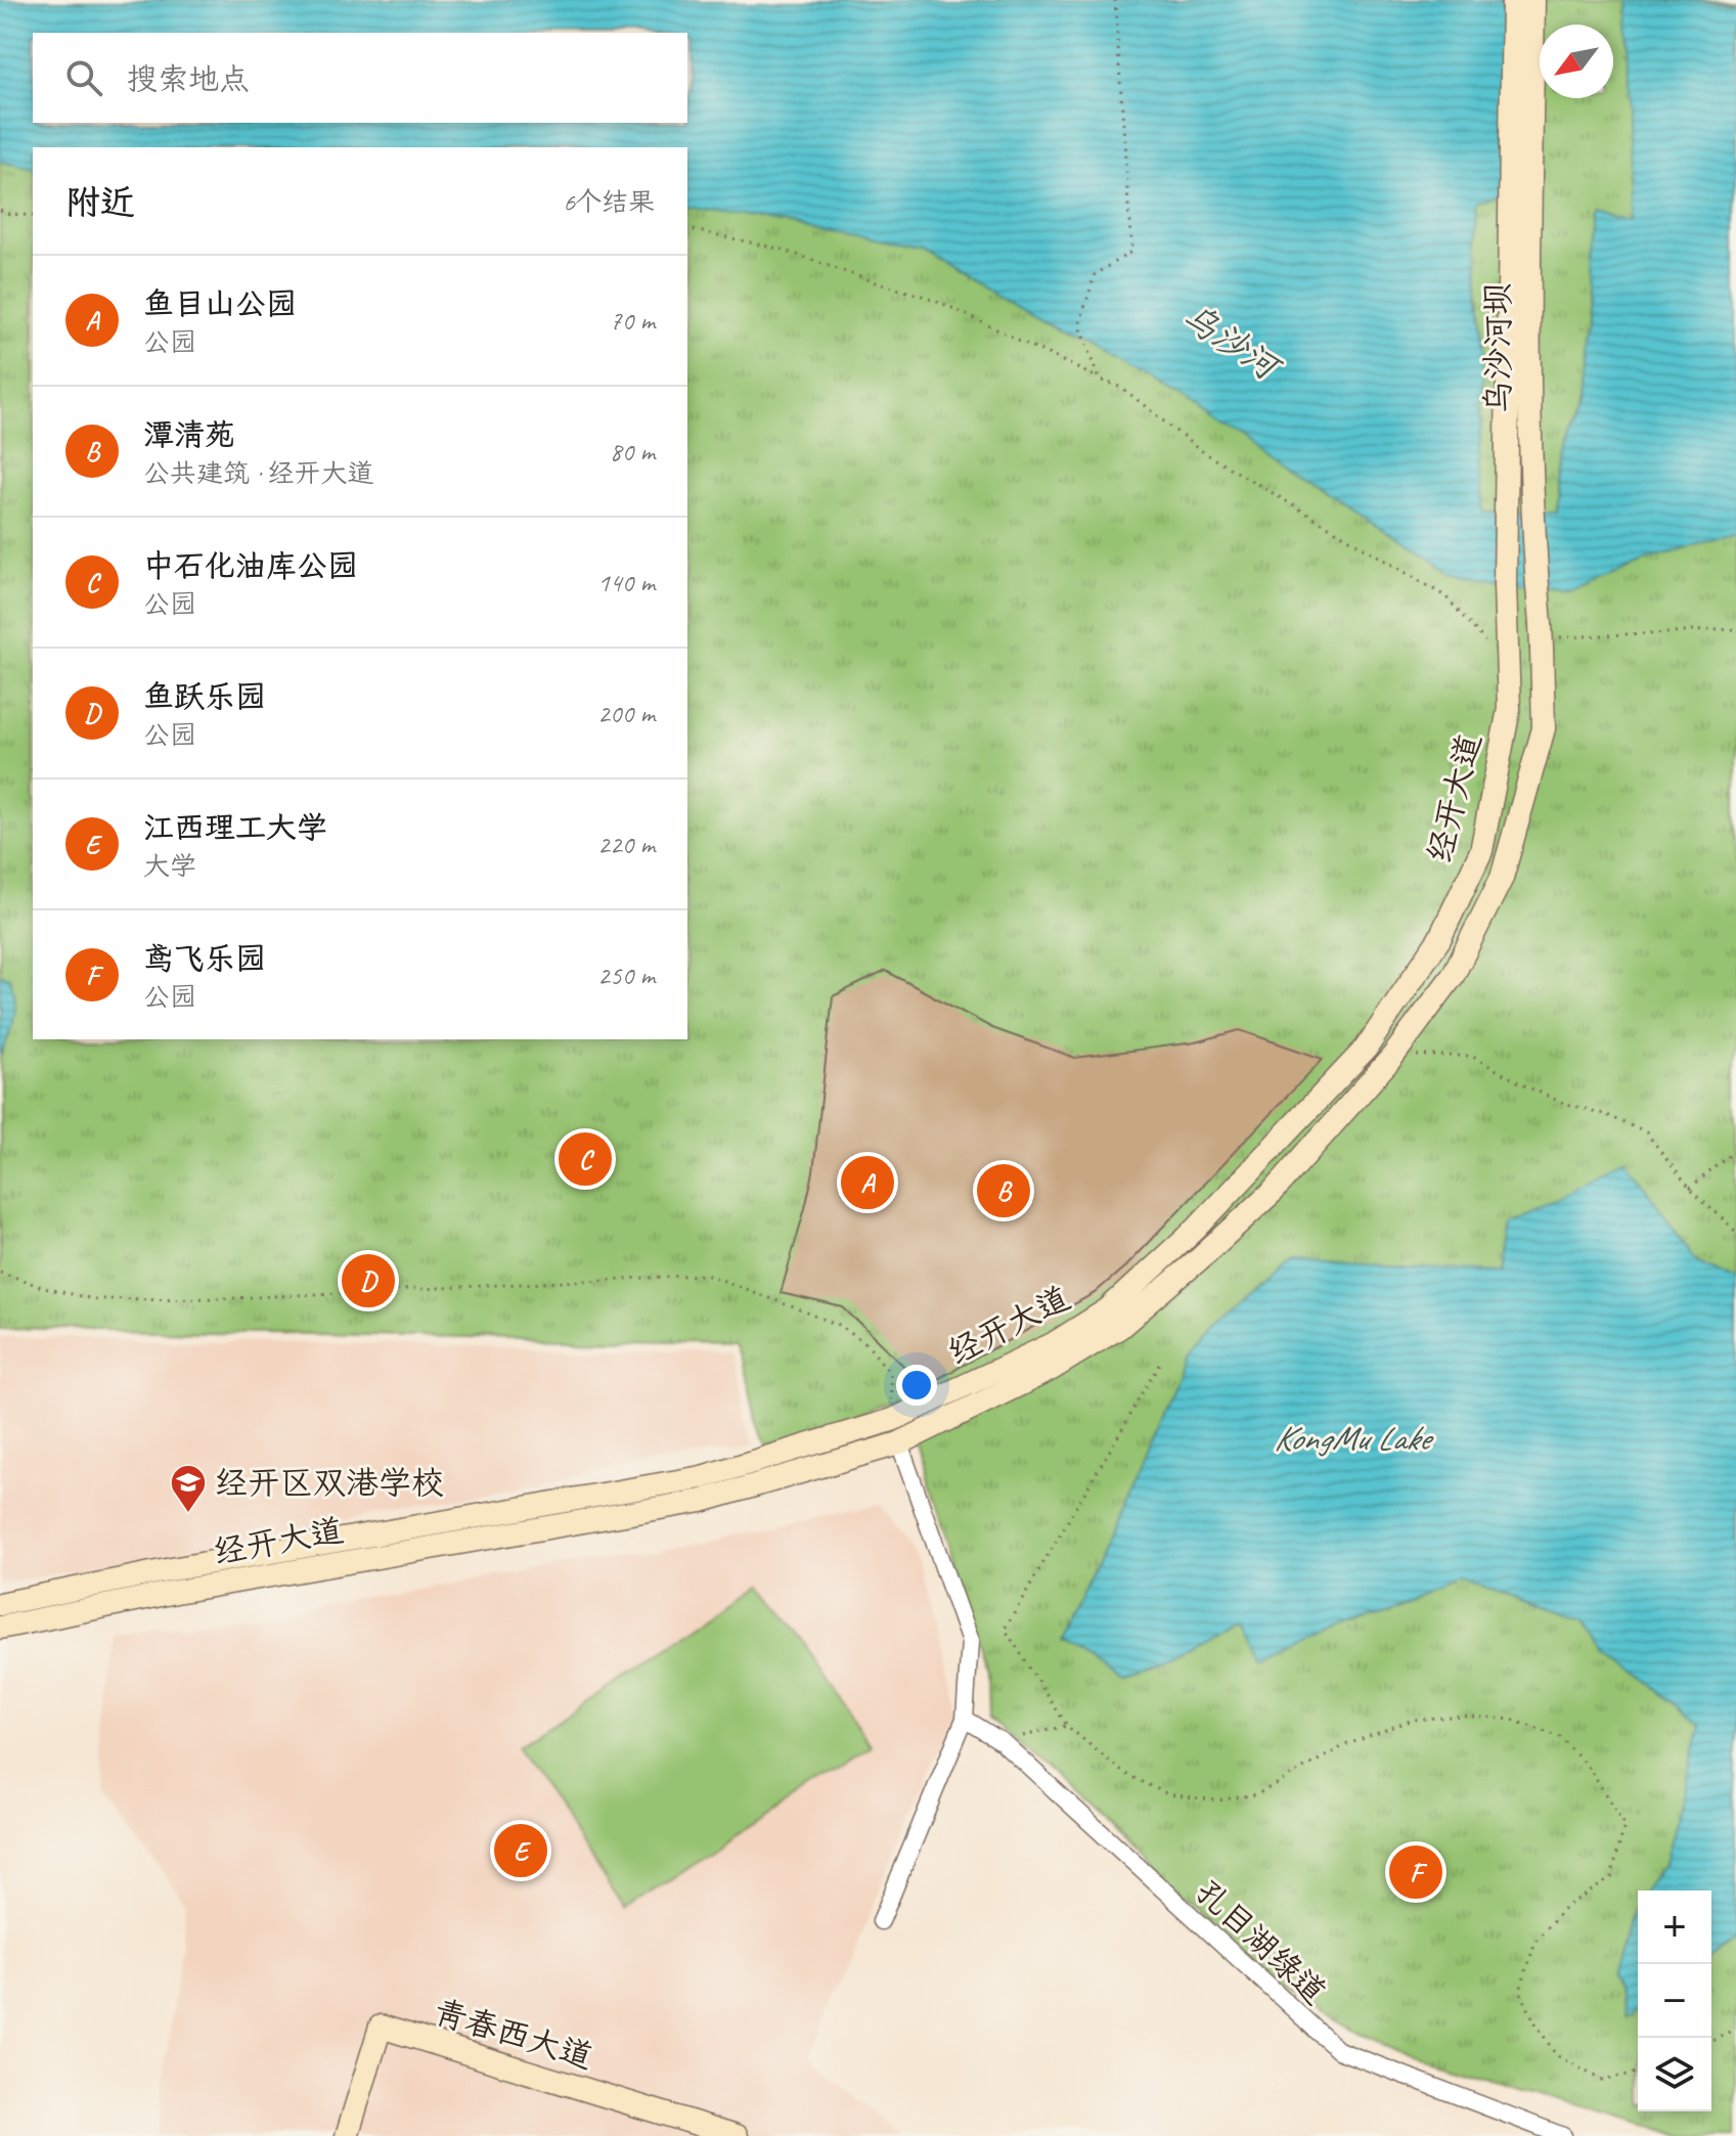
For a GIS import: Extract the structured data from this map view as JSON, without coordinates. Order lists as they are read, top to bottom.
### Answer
{
  "streets": {
    "main road": ["乌沙河坝", "经开大道", "青春西大道"],
    "street": ["孔目湖绿道"]
  },
  "crossings": [
    ["乌沙河坝", "经开大道"]
  ],
  "water": ["乌沙河", "KongMu Lake"],
  "places": {
    "school or university": ["经开区双港学校"]
  },
  "north": "bottom left",
  "page": {
    "search": "搜索地点",
    "heading": ["附近", "6个结果"],
    "list": [
      {
        "mark": "A",
        "name": "鱼目山公园",
        "note": "公园",
        "value": "70 m"
      },
      {
        "mark": "B",
        "name": "潭清苑",
        "note": "公共建筑 · 经开大道",
        "value": "80 m"
      },
      {
        "mark": "C",
        "name": "中石化油库公园",
        "note": "公园",
        "value": "140 m"
      },
      {
        "mark": "D",
        "name": "鱼跃乐园",
        "note": "公园",
        "value": "200 m"
      },
      {
        "mark": "E",
        "name": "江西理工大学",
        "note": "大学",
        "value": "220 m"
      },
      {
        "mark": "F",
        "name": "鸢飞乐园",
        "note": "公园",
        "value": "250 m"
      }
    ],
    "pins": [
      "C",
      "A",
      "B",
      "D",
      "E",
      "F"
    ],
    "map_buttons": ["+", "−"]
  }
}
